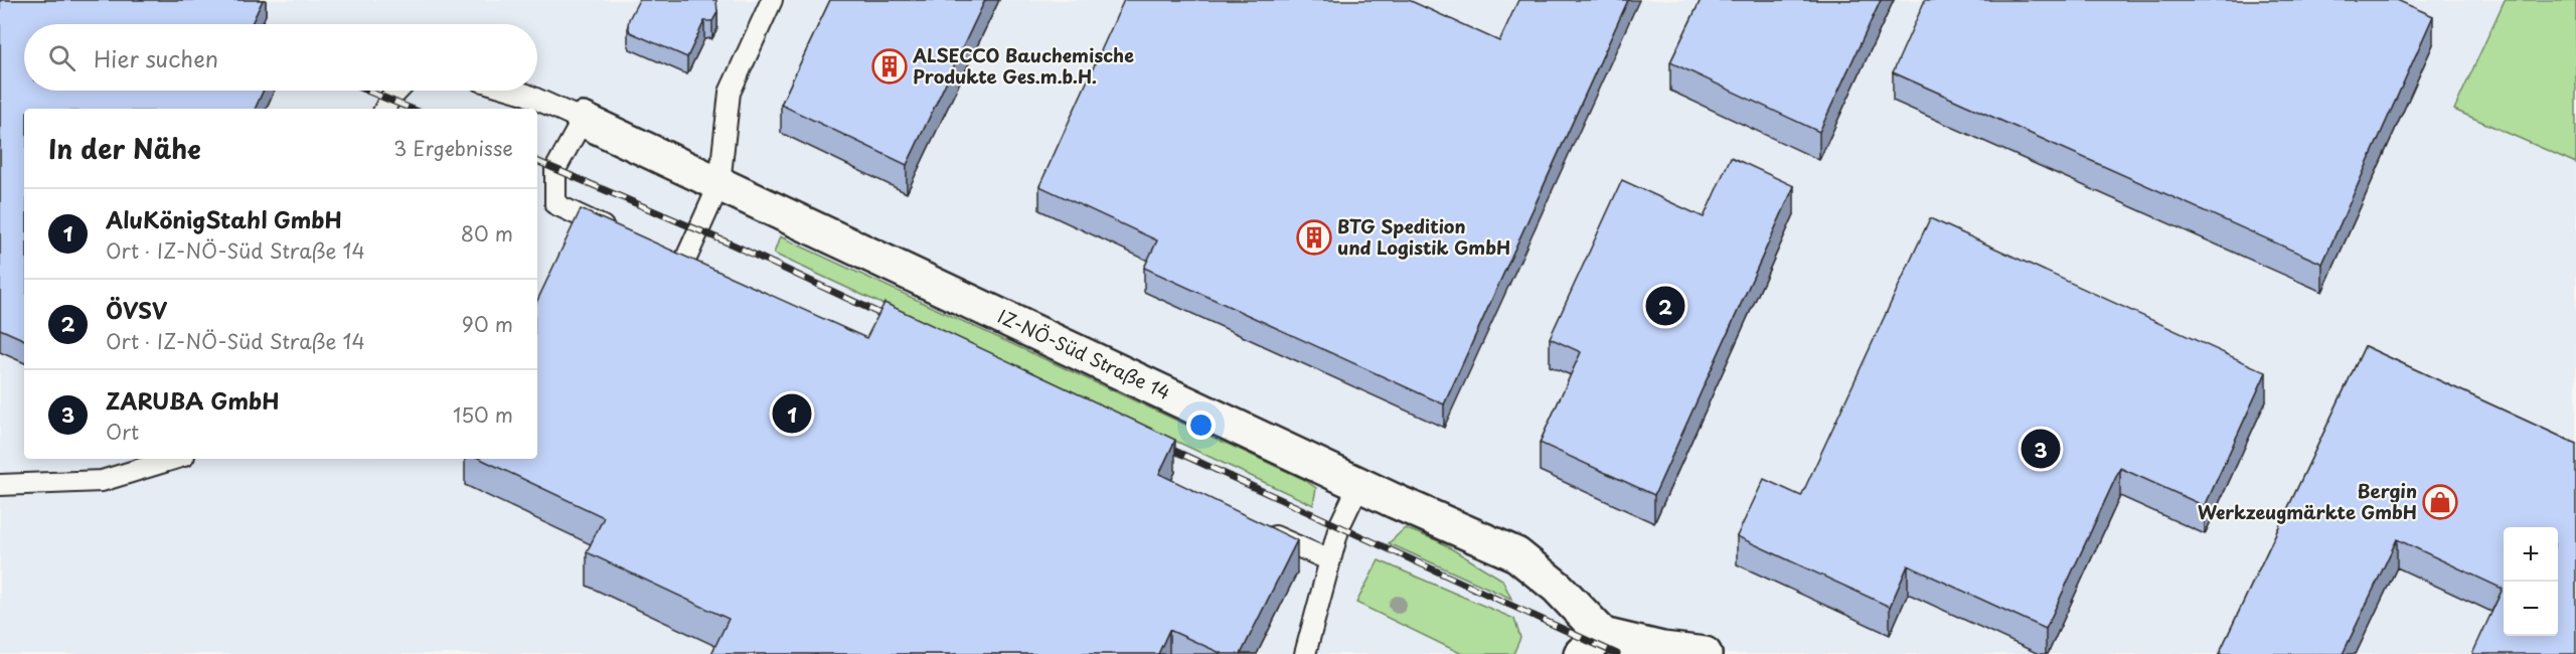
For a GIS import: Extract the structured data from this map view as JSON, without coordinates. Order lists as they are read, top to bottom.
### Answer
{
  "streets": {
    "street": ["IZ-NÖ-Süd Straße 14"]
  },
  "places": {
    "building": ["ALSECCO Bauchemische Produkte Ges.m.b.H.", "BTG Spedition und Logistik GmbH"],
    "shop": ["Bergin Werkzeugmärkte GmbH"]
  },
  "page": {
    "search": "Hier suchen",
    "heading": ["In der Nähe", "3 Ergebnisse"],
    "list": [
      {
        "mark": "1",
        "name": "AluKönigStahl GmbH",
        "note": "Ort · IZ-NÖ-Süd Straße 14",
        "value": "80 m"
      },
      {
        "mark": "2",
        "name": "ÖVSV",
        "note": "Ort · IZ-NÖ-Süd Straße 14",
        "value": "90 m"
      },
      {
        "mark": "3",
        "name": "ZARUBA GmbH",
        "note": "Ort",
        "value": "150 m"
      }
    ],
    "pins": ["2", "1", "3"],
    "map_buttons": ["+", "−"]
  }
}
